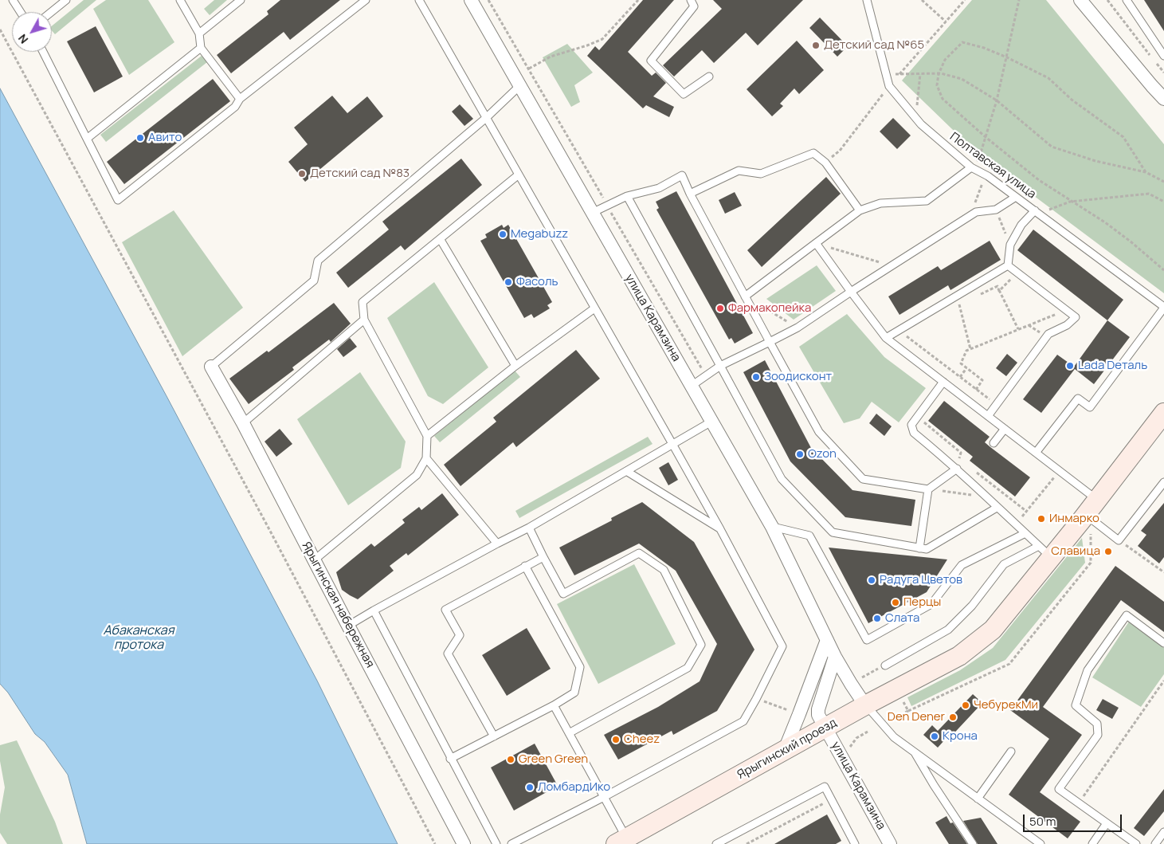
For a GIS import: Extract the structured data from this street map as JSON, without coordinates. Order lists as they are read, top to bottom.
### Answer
{
  "streets": {
    "main road": ["Ярыгинский проезд"],
    "street": ["улица Карамзина", "Ярыгинская набережная"],
    "lane": ["Полтавская улица"]
  },
  "crossings": [
    ["улица Карамзина", "Ярыгинский проезд"]
  ],
  "water": ["Абаканская протока"],
  "places": [
    "Детский сад №65",
    "Авито",
    "Детский сад №83",
    "Megabuzz",
    "Фасоль",
    "Фармакопейка",
    "Lada Dеталь",
    "Зоодисконт",
    "Ozon",
    "Инмарко",
    "Славица",
    "Радуга Цветов",
    "Перцы",
    "Слата",
    "ЧебурекМи",
    "Den Dener",
    "Крона",
    "Cheez",
    "Green Green",
    "ЛомбардИко"
  ],
  "scale_bar": "50 m",
  "north": "bottom left"
}
